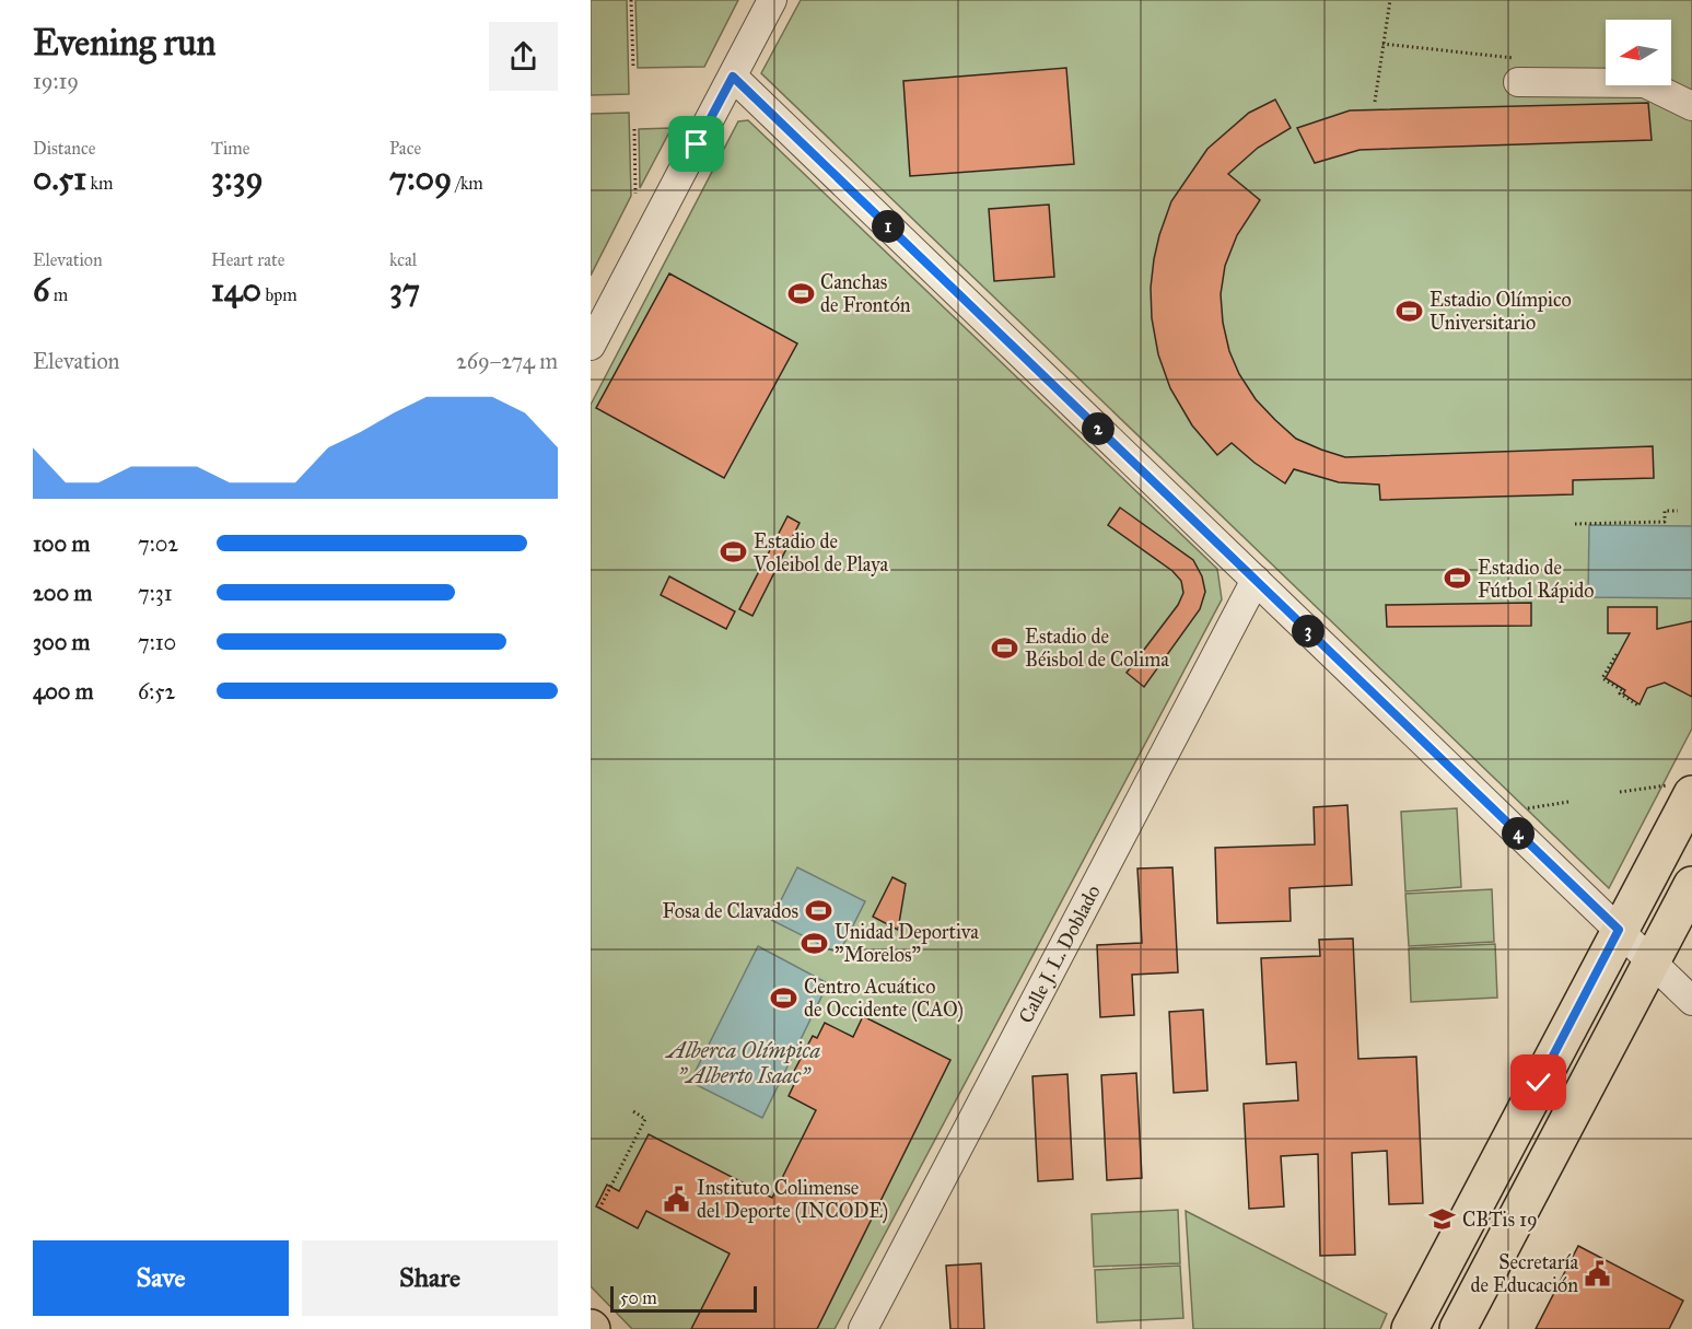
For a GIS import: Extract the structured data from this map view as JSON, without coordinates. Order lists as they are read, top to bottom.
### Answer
{
  "streets": {
    "street": ["Calle J. L. Doblado"]
  },
  "water": ["Alberca Olímpica \"Alberto Isaac\""],
  "places": {
    "sports": [
      "Canchas de Frontón",
      "Estadio Olímpico Universitario",
      "Estadio de Voleibol de Playa",
      "Estadio de Fútbol Rápido",
      "Estadio de Béisbol de Colima",
      "Fosa de Clavados",
      "Unidad Deportiva \"Morelos\"",
      "Centro Acuático de Occidente (CAO)"
    ],
    "public building": ["Instituto Colimense del Deporte (INCODE)", "Secretaría de Educación"],
    "school or university": ["CBTis 19"]
  },
  "scale_bar": "50 m",
  "north": "left",
  "page": {
    "heading": ["Evening run", "19:19"],
    "stats": [
      ["Distance", "0.51 km"],
      ["Time", "3:39"],
      ["Pace", "7:09 /km"],
      ["Elevation", "6 m"],
      ["Heart rate", "140 bpm"],
      ["kcal", "37"]
    ],
    "pins": [
      "1",
      "2",
      "3",
      "4"
    ],
    "chart": ["Elevation", "269–274 m"],
    "list": [
      {
        "name": "100 m",
        "note": "7:02"
      },
      {
        "name": "200 m",
        "note": "7:31"
      },
      {
        "name": "300 m",
        "note": "7:10"
      },
      {
        "name": "400 m",
        "note": "6:52"
      }
    ],
    "buttons": ["Save", "Share"],
    "scale": "50 m"
  }
}
